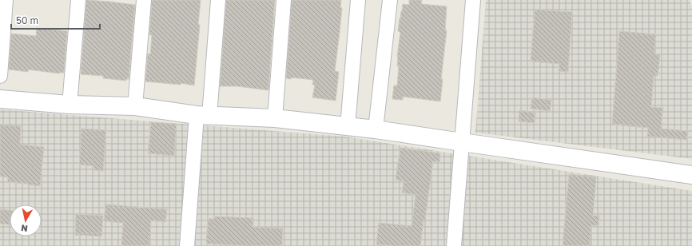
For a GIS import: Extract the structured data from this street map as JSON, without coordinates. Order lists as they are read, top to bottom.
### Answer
{
  "scale_bar": "50 m",
  "north": "bottom"
}
